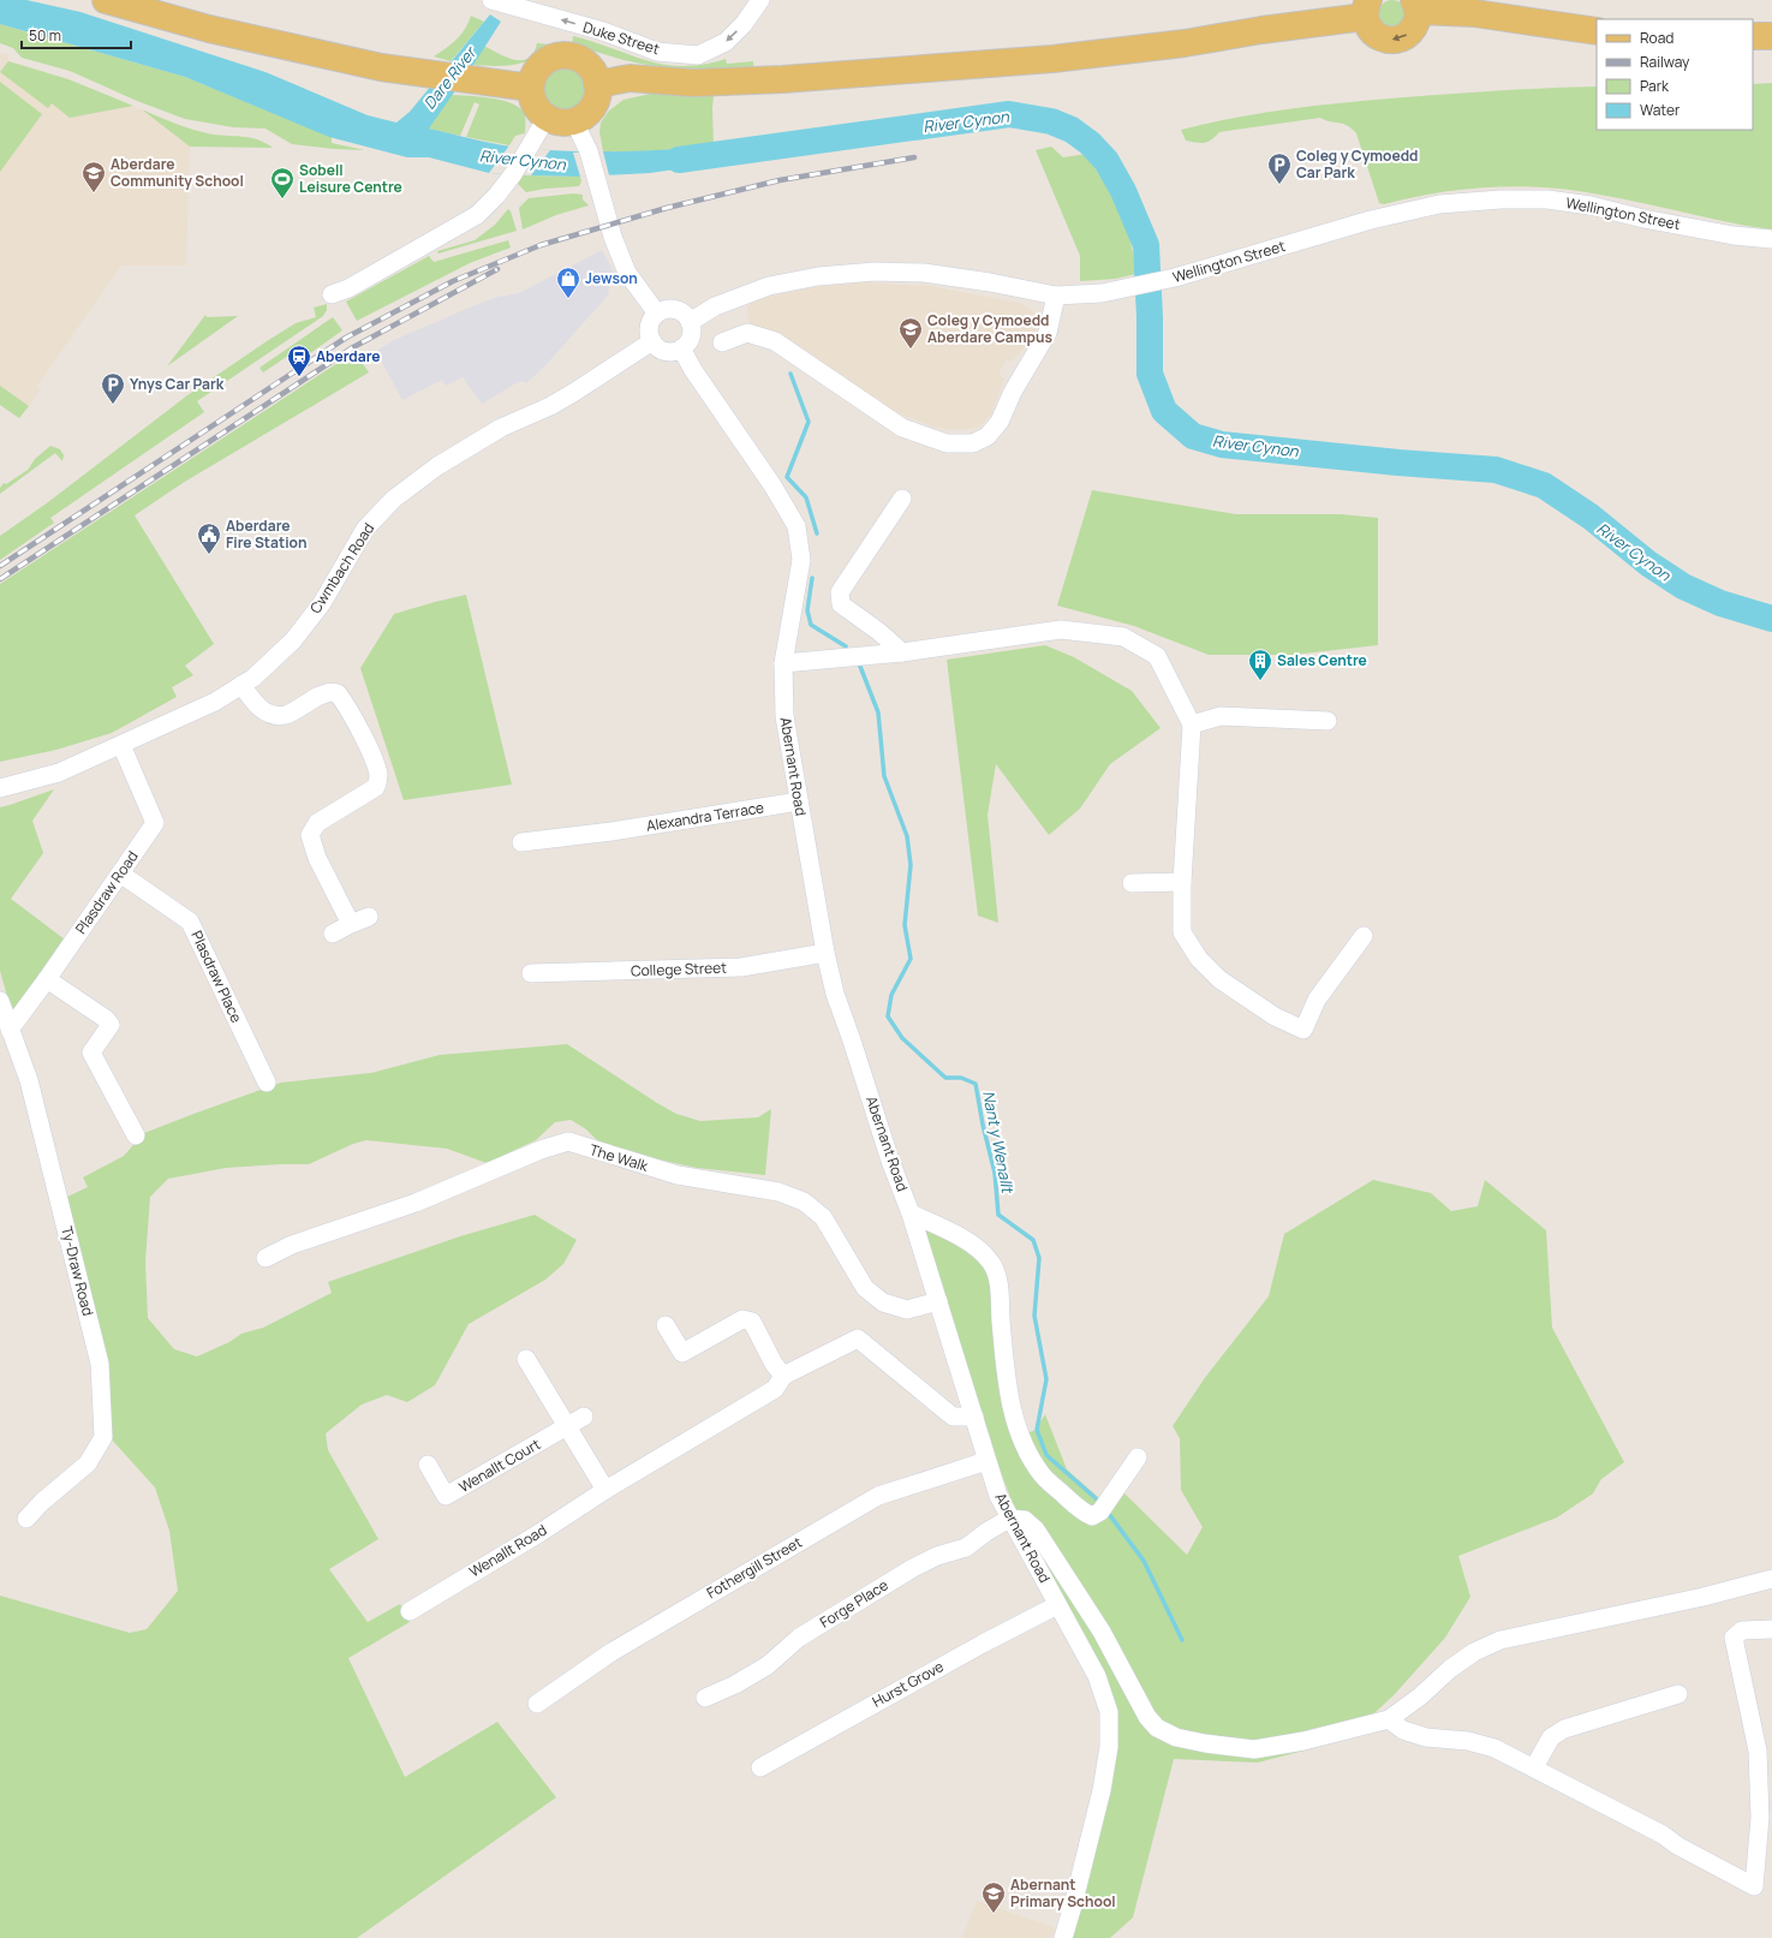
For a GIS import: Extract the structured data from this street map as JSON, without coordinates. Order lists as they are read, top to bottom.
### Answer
{
  "streets": {
    "street": [
      "Duke Street",
      "Wellington Street",
      "Cwmbach Road",
      "Abernant Road",
      "Alexandra Terrace",
      "Plasdraw Road",
      "College Street",
      "Plasdraw Place",
      "The Walk",
      "Ty-Draw Road",
      "Wenallt Court",
      "Wenallt Road",
      "Fothergill Street",
      "Forge Place",
      "Hurst Grove"
    ]
  },
  "crossings": [
    ["Wellington Street", "Cwmbach Road"],
    ["Wellington Street", "Abernant Road"],
    ["Cwmbach Road", "Abernant Road"],
    ["Cwmbach Road", "Plasdraw Road"],
    ["Abernant Road", "Alexandra Terrace"],
    ["Abernant Road", "College Street"],
    ["Abernant Road", "The Walk"],
    ["Abernant Road", "Fothergill Street"],
    ["Abernant Road", "Forge Place"],
    ["Abernant Road", "Hurst Grove"],
    ["Plasdraw Road", "Plasdraw Place"],
    ["Plasdraw Road", "Ty-Draw Road"]
  ],
  "one_way": ["Duke Street"],
  "water": ["Dare River", "River Cynon", "Nant y Wenallt"],
  "places": {
    "parking": ["Coleg y Cymoedd Car Park", "Ynys Car Park"],
    "school or university": ["Aberdare Community School", "Coleg y Cymoedd Aberdare Campus", "Abernant Primary School"],
    "sports": ["Sobell Leisure Centre"],
    "shop": ["Jewson"],
    "station": ["Aberdare"],
    "public building": ["Aberdare Fire Station"],
    "building": ["Sales Centre"]
  },
  "legend": [
    "Road",
    "Railway",
    "Park",
    "Water"
  ],
  "scale_bar": "50 m"
}
